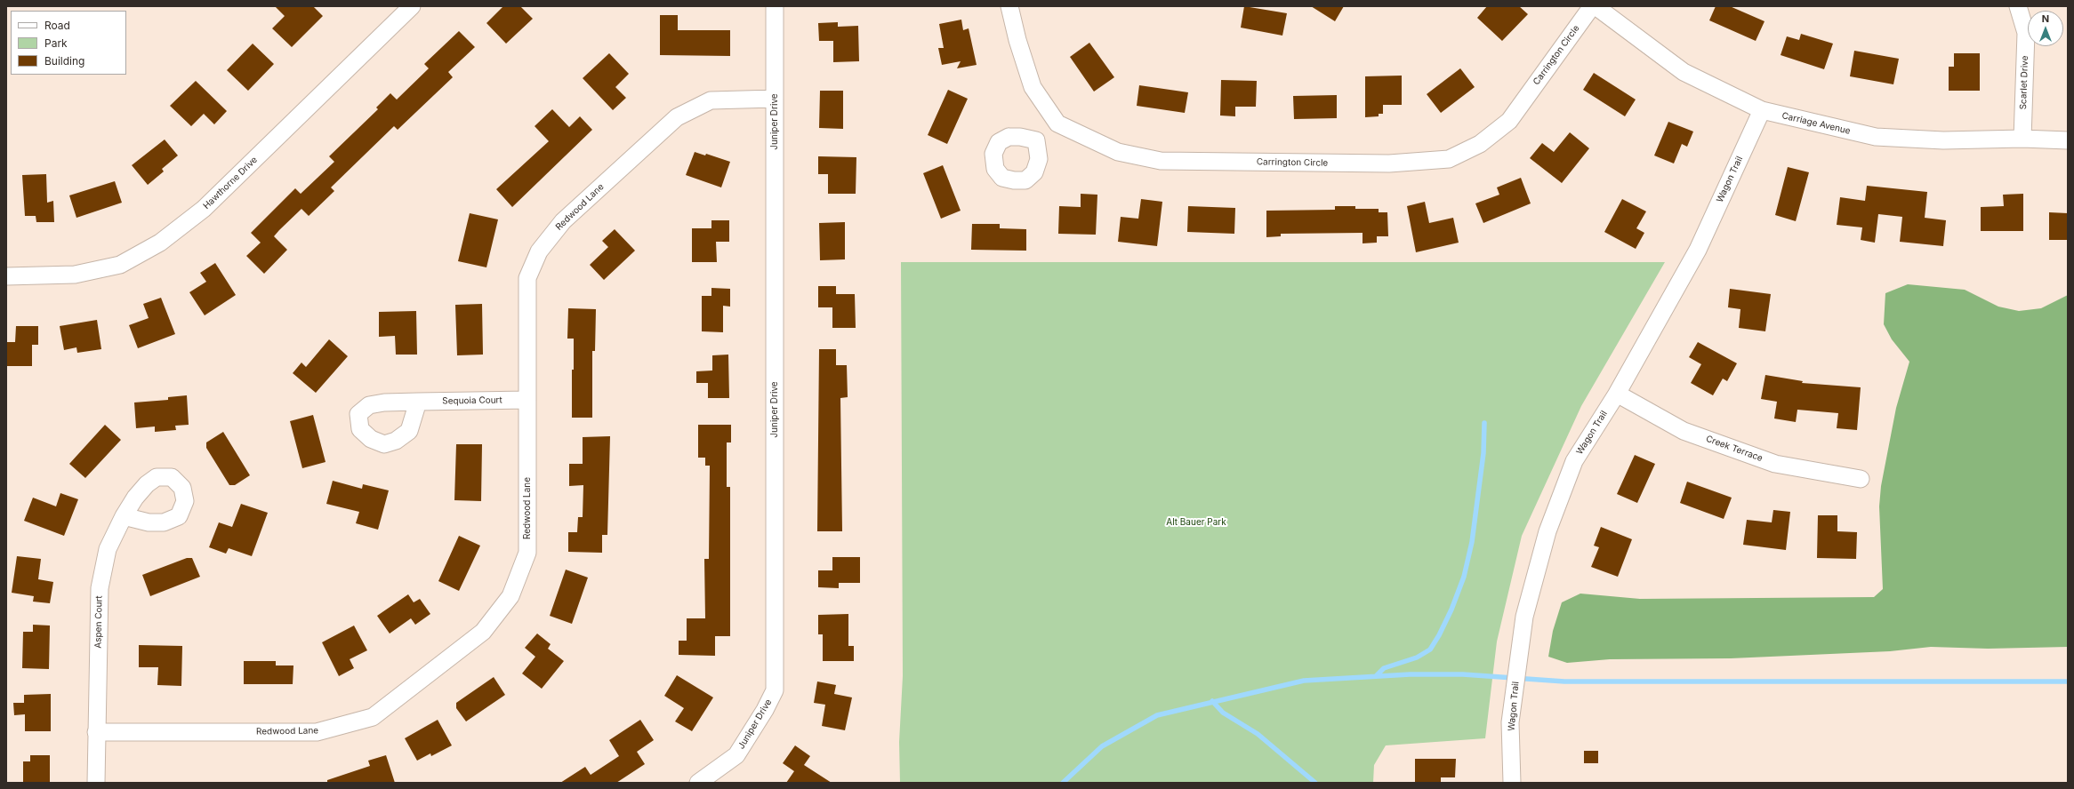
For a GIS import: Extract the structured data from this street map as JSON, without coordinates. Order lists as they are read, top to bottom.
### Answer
{
  "streets": {
    "street": [
      "Carrington Circle",
      "Scarlet Drive",
      "Juniper Drive",
      "Carriage Avenue",
      "Wagon Trail",
      "Hawthorne Drive",
      "Redwood Lane",
      "Sequoia Court",
      "Creek Terrace",
      "Aspen Court"
    ]
  },
  "crossings": [
    ["Scarlet Drive", "Carriage Avenue"],
    ["Juniper Drive", "Redwood Lane"],
    ["Carriage Avenue", "Wagon Trail"],
    ["Wagon Trail", "Creek Terrace"],
    ["Redwood Lane", "Sequoia Court"],
    ["Redwood Lane", "Aspen Court"]
  ],
  "parks": ["Alt Bauer Park"],
  "legend": ["Road", "Park", "Building"],
  "north": "top"
}
